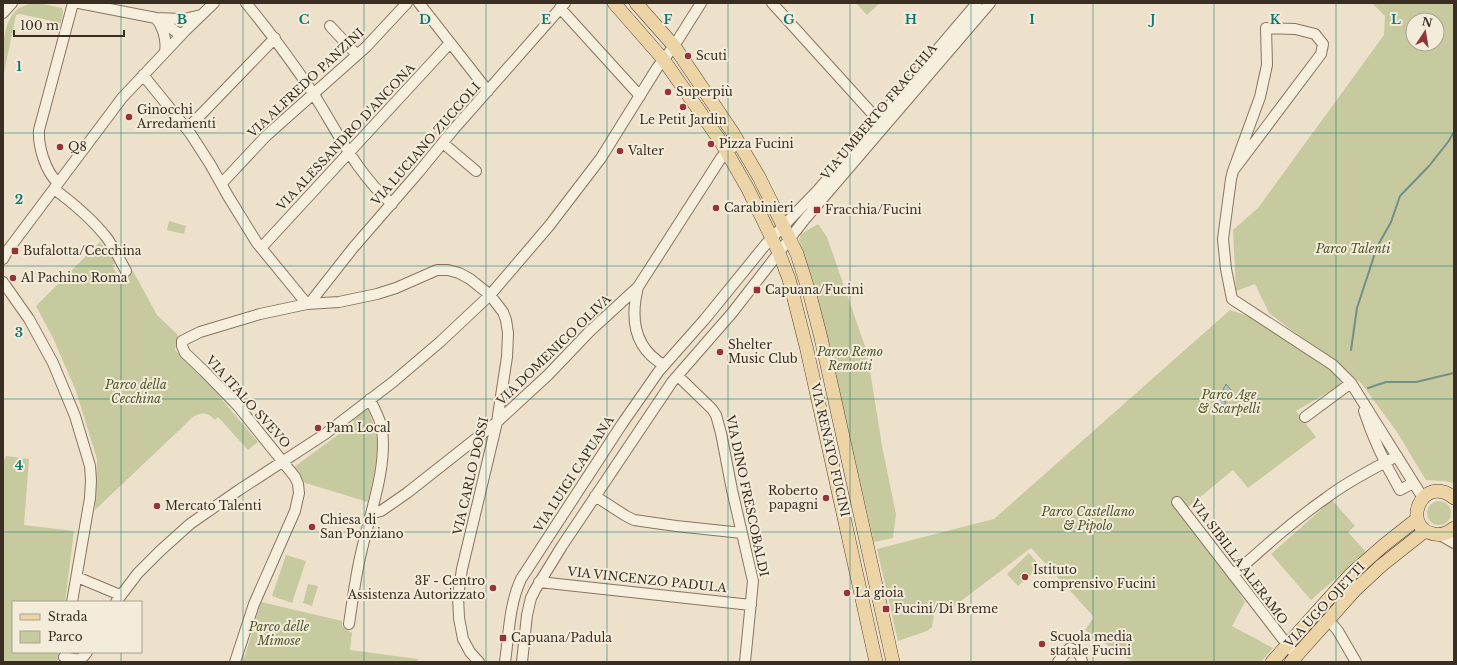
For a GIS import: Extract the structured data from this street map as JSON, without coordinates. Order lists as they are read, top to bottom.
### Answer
{
  "streets": {
    "main road": ["VIA RENATO FUCINI", "VIA UGO OJETTI"],
    "street": [
      "VIA ALFREDO PANZINI",
      "VIA UMBERTO FRACCHIA",
      "VIA ALESSANDRO D'ANCONA",
      "VIA LUCIANO ZUCCOLI",
      "VIA DOMENICO OLIVA",
      "VIA ITALO SVEVO",
      "VIA LUIGI CAPUANA",
      "VIA CARLO DOSSI",
      "VIA DINO FRESCOBALDI",
      "VIA SIBILLA ALERAMO",
      "VIA VINCENZO PADULA"
    ]
  },
  "crossings": [
    ["VIA UMBERTO FRACCHIA", "VIA RENATO FUCINI"],
    ["VIA UMBERTO FRACCHIA", "VIA LUIGI CAPUANA"],
    ["VIA LUCIANO ZUCCOLI", "VIA CARLO DOSSI"],
    ["VIA DOMENICO OLIVA", "VIA CARLO DOSSI"],
    ["VIA ITALO SVEVO", "VIA CARLO DOSSI"],
    ["VIA RENATO FUCINI", "VIA LUIGI CAPUANA"],
    ["VIA DINO FRESCOBALDI", "VIA VINCENZO PADULA"],
    ["VIA SIBILLA ALERAMO", "VIA UGO OJETTI"]
  ],
  "parks": [
    "Parco Talenti",
    "Parco Remo Remotti",
    "Parco della Cecchina",
    "Parco Age & Scarpelli",
    "Parco Castellano & Pipolo",
    "Parco delle Mimose"
  ],
  "places": {
    "other": [
      "Scuti",
      "Superpiù",
      "Le Petit Jardin",
      "Ginocchi Arredamenti",
      "Pizza Fucini",
      "Q8",
      "Valter",
      "Carabinieri",
      "Al Pachino Roma",
      "Shelter Music Club",
      "Pam Local",
      "Roberto papagni",
      "Mercato Talenti",
      "Chiesa di San Ponziano",
      "Istituto comprensivo Fucini",
      "3F - Centro Assistenza Autorizzato",
      "La gioia",
      "Scuola media statale Fucini"
    ],
    "transit": [
      "Fracchia/Fucini",
      "Bufalotta/Cecchina",
      "Capuana/Fucini",
      "Fucini/Di Breme",
      "Capuana/Padula"
    ]
  },
  "legend": ["Strada", "Parco"],
  "scale_bar": "100 m",
  "north": "top",
  "grid": {
    "columns": [
      "B",
      "C",
      "D",
      "E",
      "F",
      "G",
      "H",
      "I",
      "J",
      "K",
      "L"
    ],
    "rows": [
      "1",
      "2",
      "3",
      "4"
    ]
  }
}
